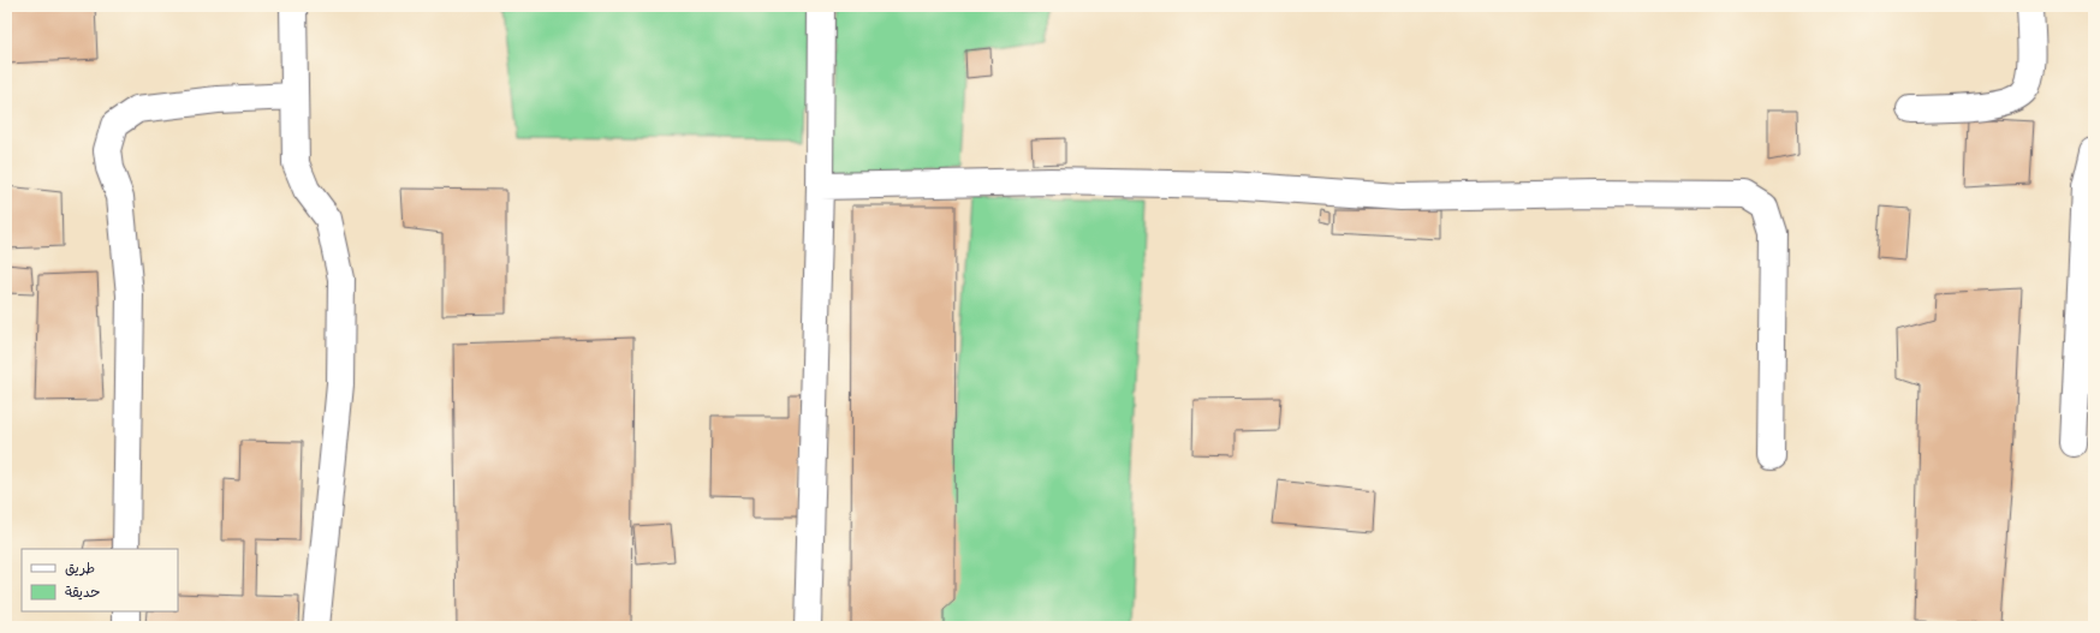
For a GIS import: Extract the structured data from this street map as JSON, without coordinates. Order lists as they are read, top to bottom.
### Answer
{
  "legend": ["طريق", "حديقة"]
}
